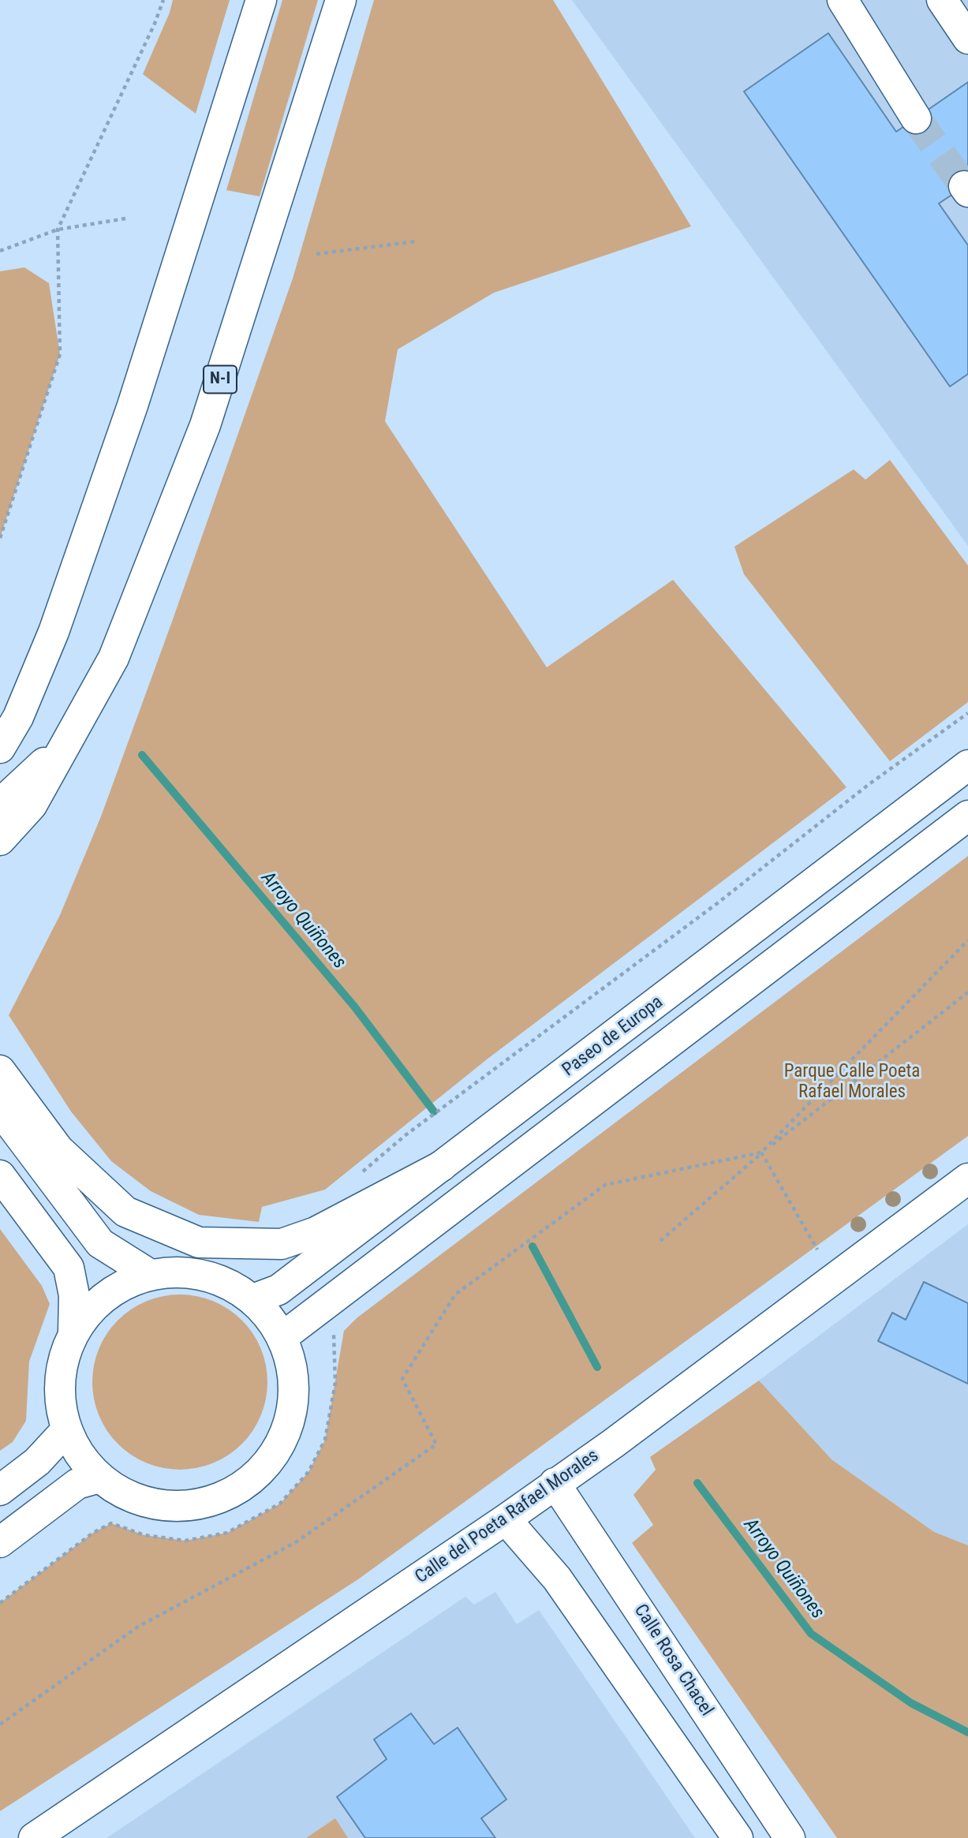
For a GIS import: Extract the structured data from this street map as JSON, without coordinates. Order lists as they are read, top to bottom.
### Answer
{
  "streets": {
    "main road": [
      "N-I",
      "Paseo de Europa",
      "Calle del Poeta Rafael Morales",
      "Calle Rosa Chacel"
    ]
  },
  "crossings": [
    ["Calle del Poeta Rafael Morales", "Calle Rosa Chacel"]
  ],
  "water": ["Arroyo Quiñones"],
  "parks": ["Parque Calle Poeta Rafael Morales"]
}
